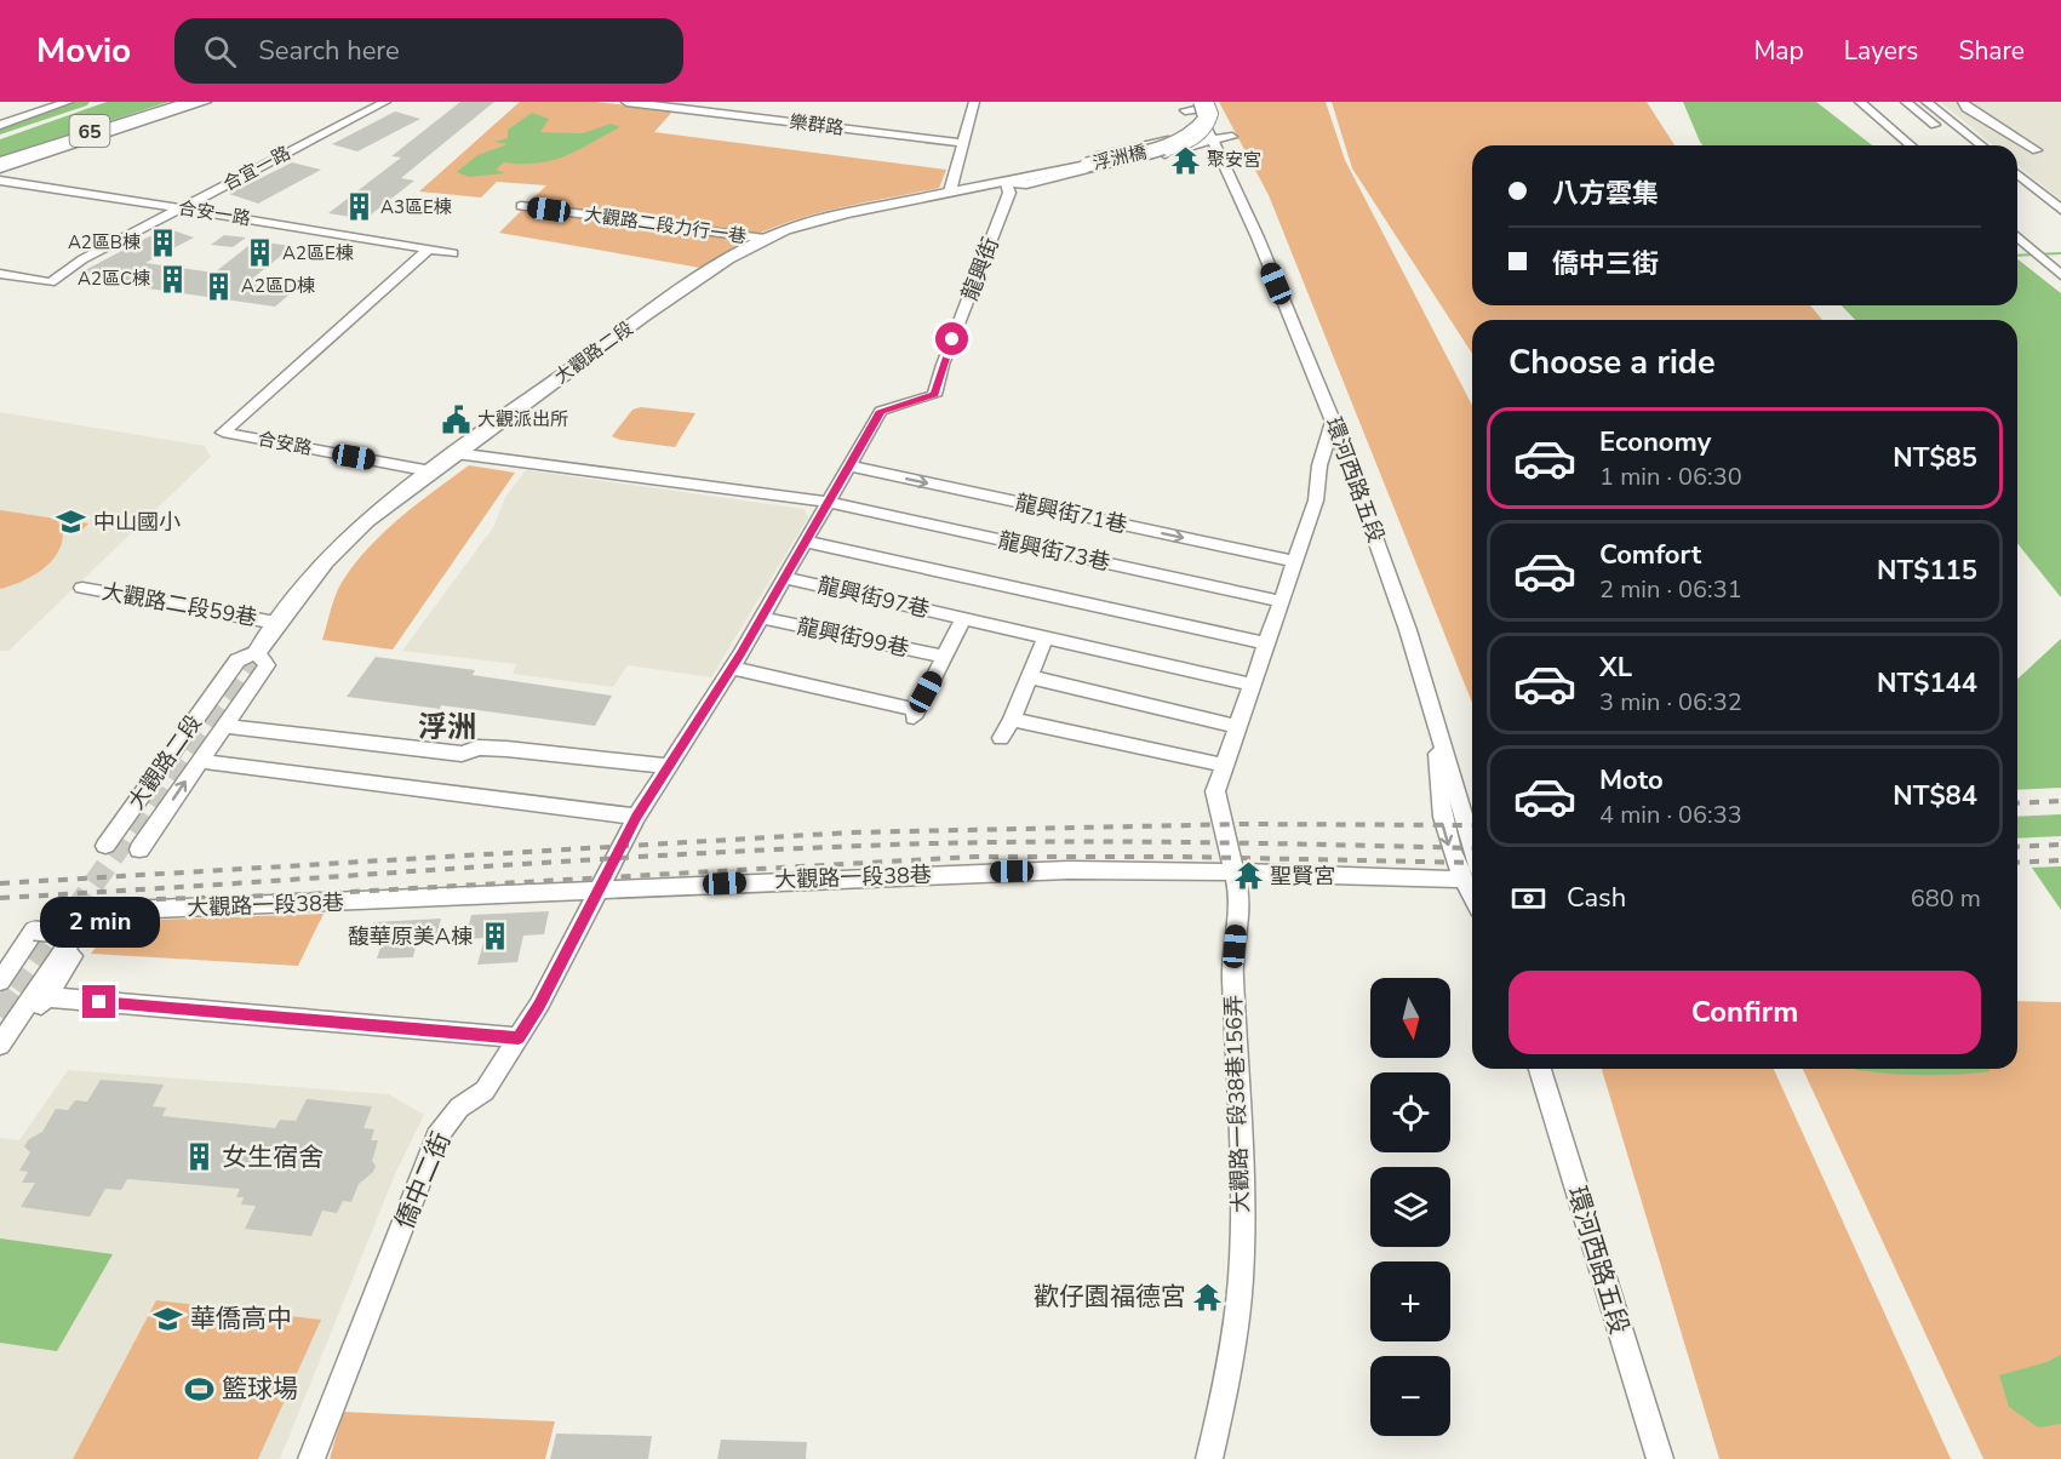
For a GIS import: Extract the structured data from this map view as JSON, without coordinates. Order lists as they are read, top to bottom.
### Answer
{
  "streets": {
    "highway": ["65"],
    "main road": ["浮洲橋", "大觀路二段"],
    "street": [
      "樂群路",
      "合宜一路",
      "合安一路",
      "大觀路二段力行一巷",
      "龍興街",
      "合安路",
      "環河西路五段",
      "龍興街71巷",
      "龍興街73巷",
      "龍興街97巷",
      "大觀路二段59巷",
      "龍興街99巷",
      "大觀路一段38巷",
      "大觀路一段38巷156弄",
      "僑中二街"
    ]
  },
  "crossings": [
    ["浮洲橋", "龍興街"],
    ["浮洲橋", "大觀路二段"],
    ["浮洲橋", "環河西路五段"],
    ["合宜一路", "合安一路"],
    ["合安一路", "合安路"],
    ["大觀路二段力行一巷", "大觀路二段"],
    ["龍興街", "大觀路二段"],
    ["龍興街", "龍興街71巷"],
    ["龍興街", "龍興街73巷"],
    ["龍興街", "龍興街97巷"],
    ["龍興街", "龍興街99巷"],
    ["龍興街", "大觀路一段38巷"],
    ["龍興街", "僑中二街"],
    ["大觀路二段", "合安路"],
    ["大觀路二段", "龍興街73巷"],
    ["大觀路二段", "大觀路二段59巷"],
    ["環河西路五段", "大觀路一段38巷"],
    ["環河西路五段", "大觀路一段38巷156弄"],
    ["龍興街71巷", "大觀路一段38巷156弄"],
    ["龍興街73巷", "大觀路一段38巷156弄"],
    ["龍興街97巷", "大觀路一段38巷156弄"],
    ["大觀路一段38巷", "大觀路一段38巷156弄"],
    ["大觀路一段38巷", "僑中二街"]
  ],
  "districts": ["浮洲"],
  "places": {
    "temple": ["聚安宮", "聖賢宮", "歡仔園福德宮"],
    "building": [
      "A3區E棟",
      "A2區B棟",
      "A2區E棟",
      "A2區C棟",
      "A2區D棟",
      "馥華原美A棟",
      "女生宿舍"
    ],
    "public building": ["大觀派出所"],
    "school or university": ["中山國小", "華僑高中"],
    "sports": ["籃球場"]
  },
  "north": "bottom",
  "page": {
    "header": "Movio",
    "search": "Search here",
    "nav": ["Map", "Layers", "Share"],
    "banner": ["八方雲集", "僑中三街"],
    "heading": "Choose a ride",
    "list": [
      {
        "name": "Economy",
        "note": "1 min · 06:30",
        "value": "NT$85"
      },
      {
        "name": "Comfort",
        "note": "2 min · 06:31",
        "value": "NT$115"
      },
      {
        "name": "XL",
        "note": "3 min · 06:32",
        "value": "NT$144"
      },
      {
        "name": "Moto",
        "note": "4 min · 06:33",
        "value": "NT$84"
      }
    ],
    "pay": ["Cash", "680 m"],
    "bubble": "2 min",
    "buttons": "Confirm",
    "map_buttons": ["+", "−"]
  }
}
